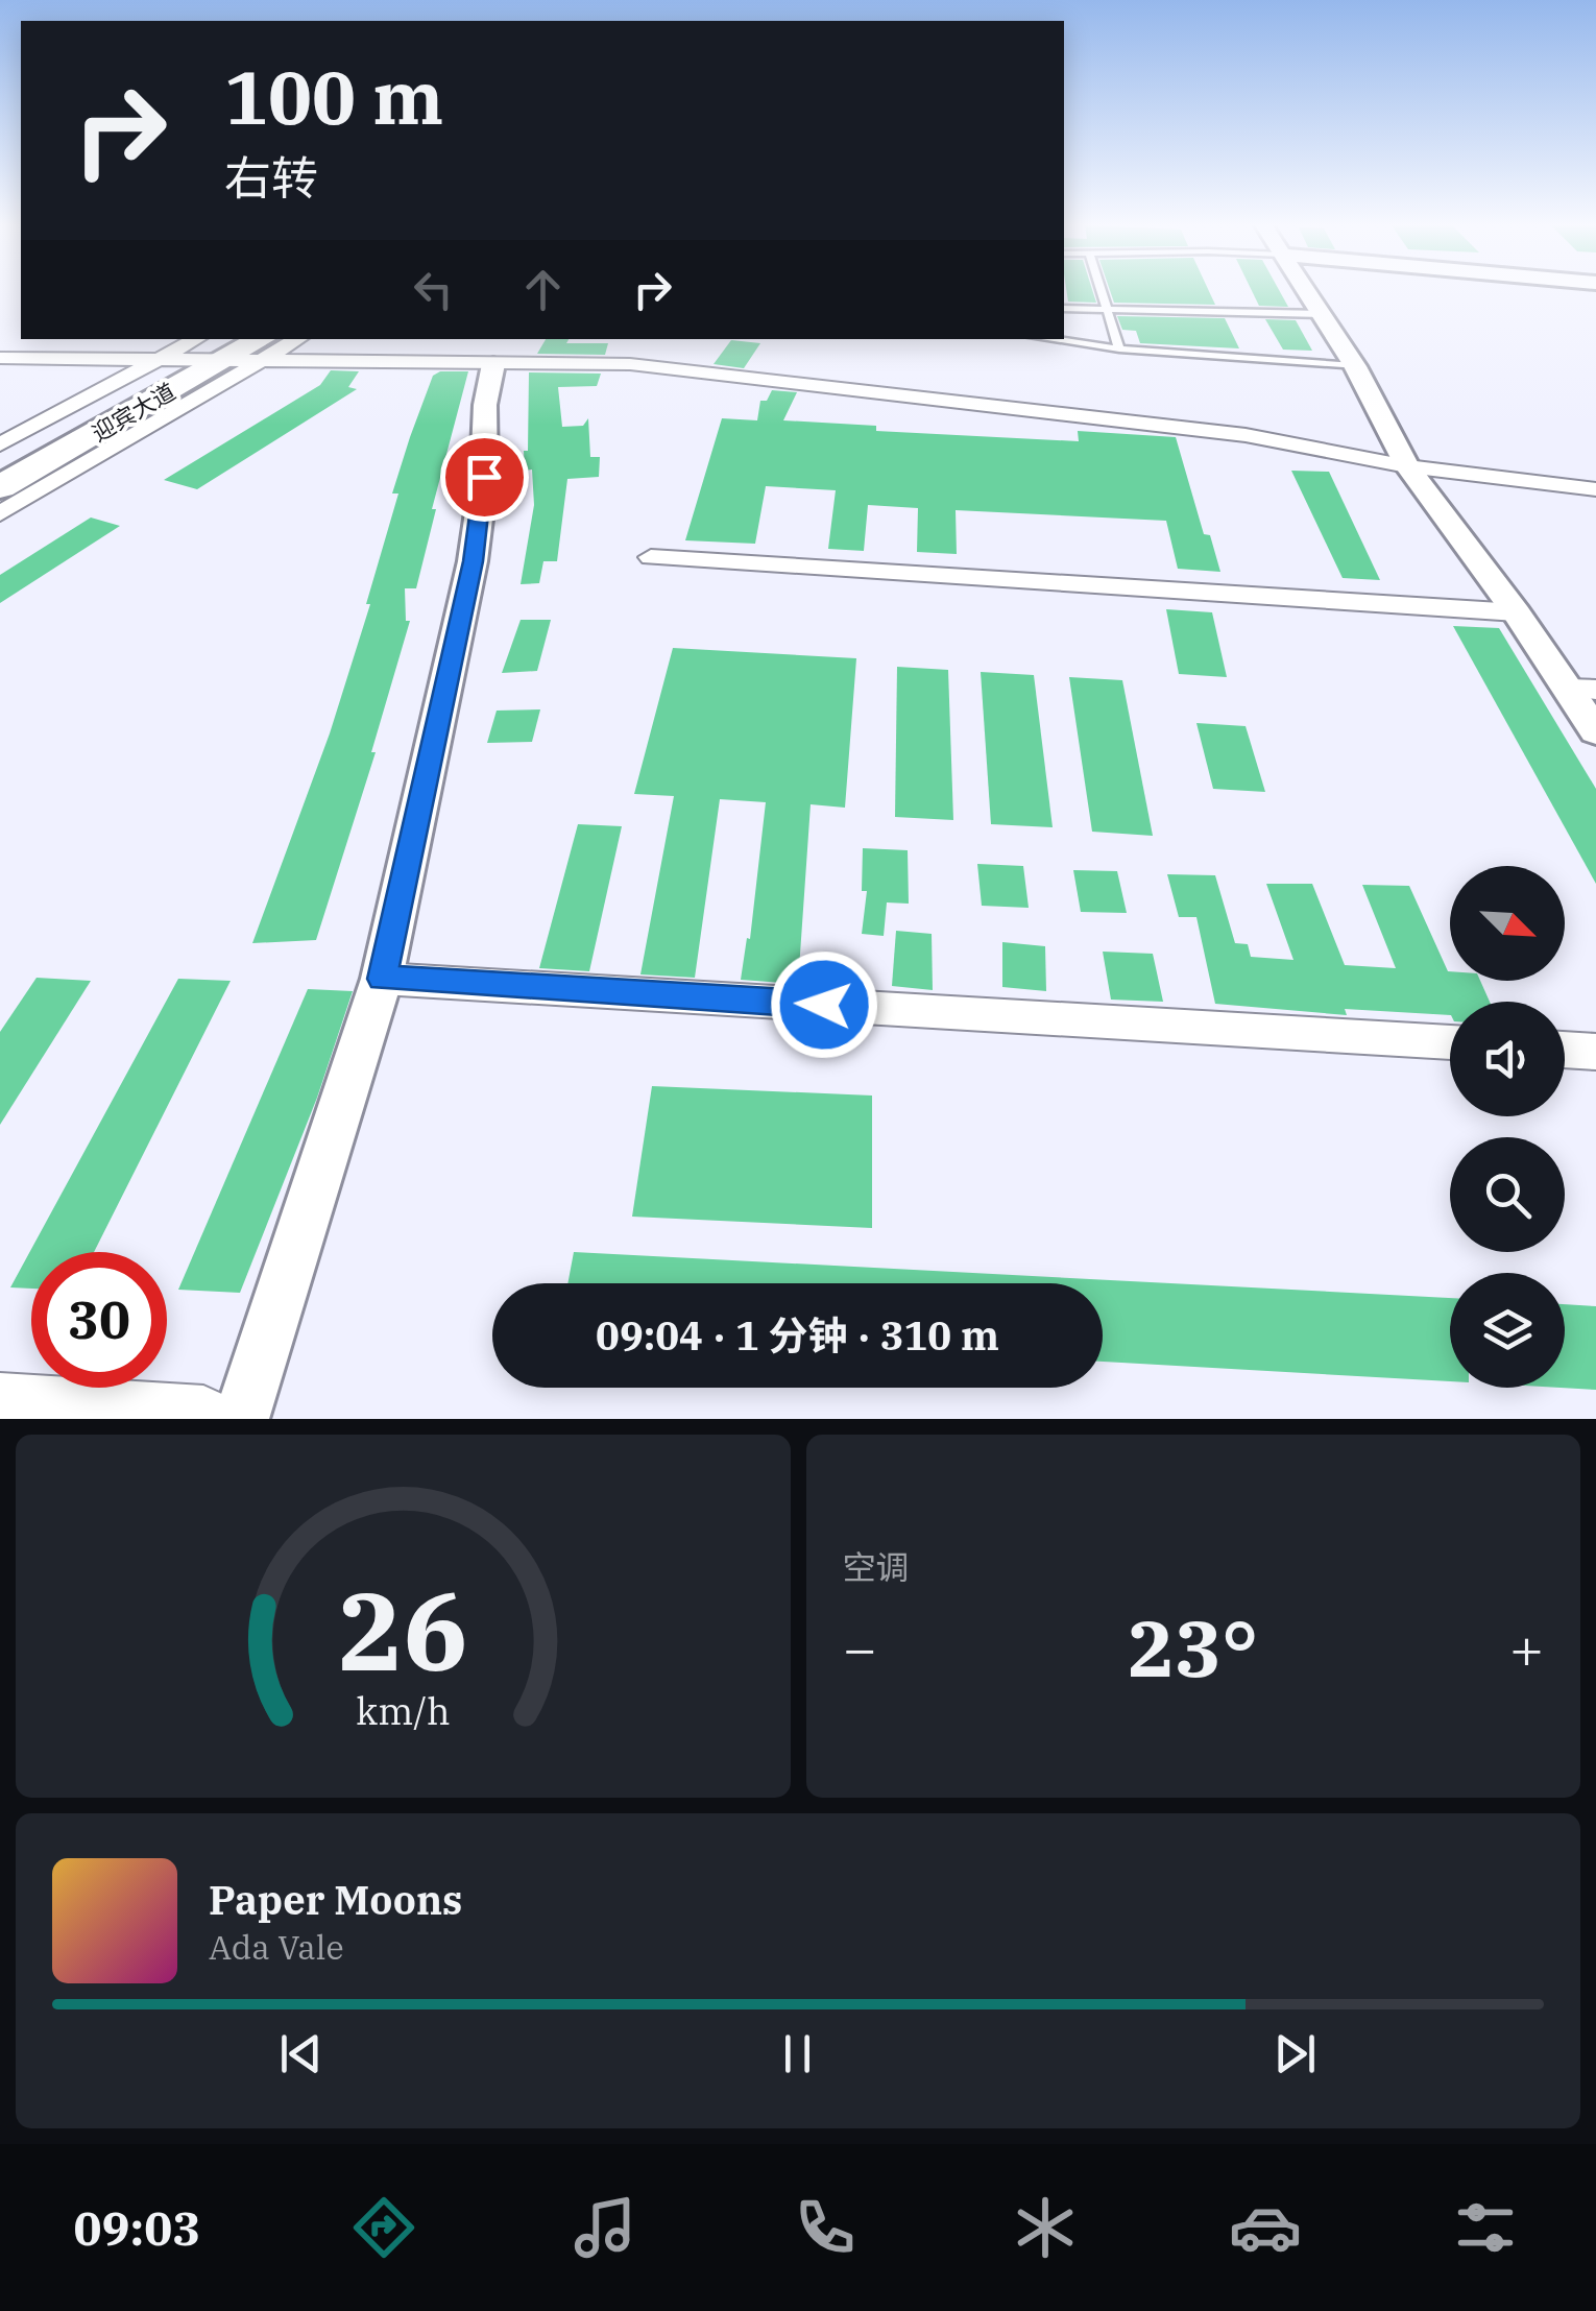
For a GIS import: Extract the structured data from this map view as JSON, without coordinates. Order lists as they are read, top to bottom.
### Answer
{
  "streets": {
    "main road": ["迎宾大道"]
  },
  "north": "bottom right",
  "page": {
    "turn": ["100 m", "右转"],
    "limit": "30",
    "trip": "09:04 · 1 分钟 · 310 m",
    "tile": "空调",
    "heat": ["−", "23°", "+"],
    "song": ["Paper Moons", "Ada Vale"],
    "tabs": "09:03",
    "gauge": ["26", "km/h"]
  }
}
